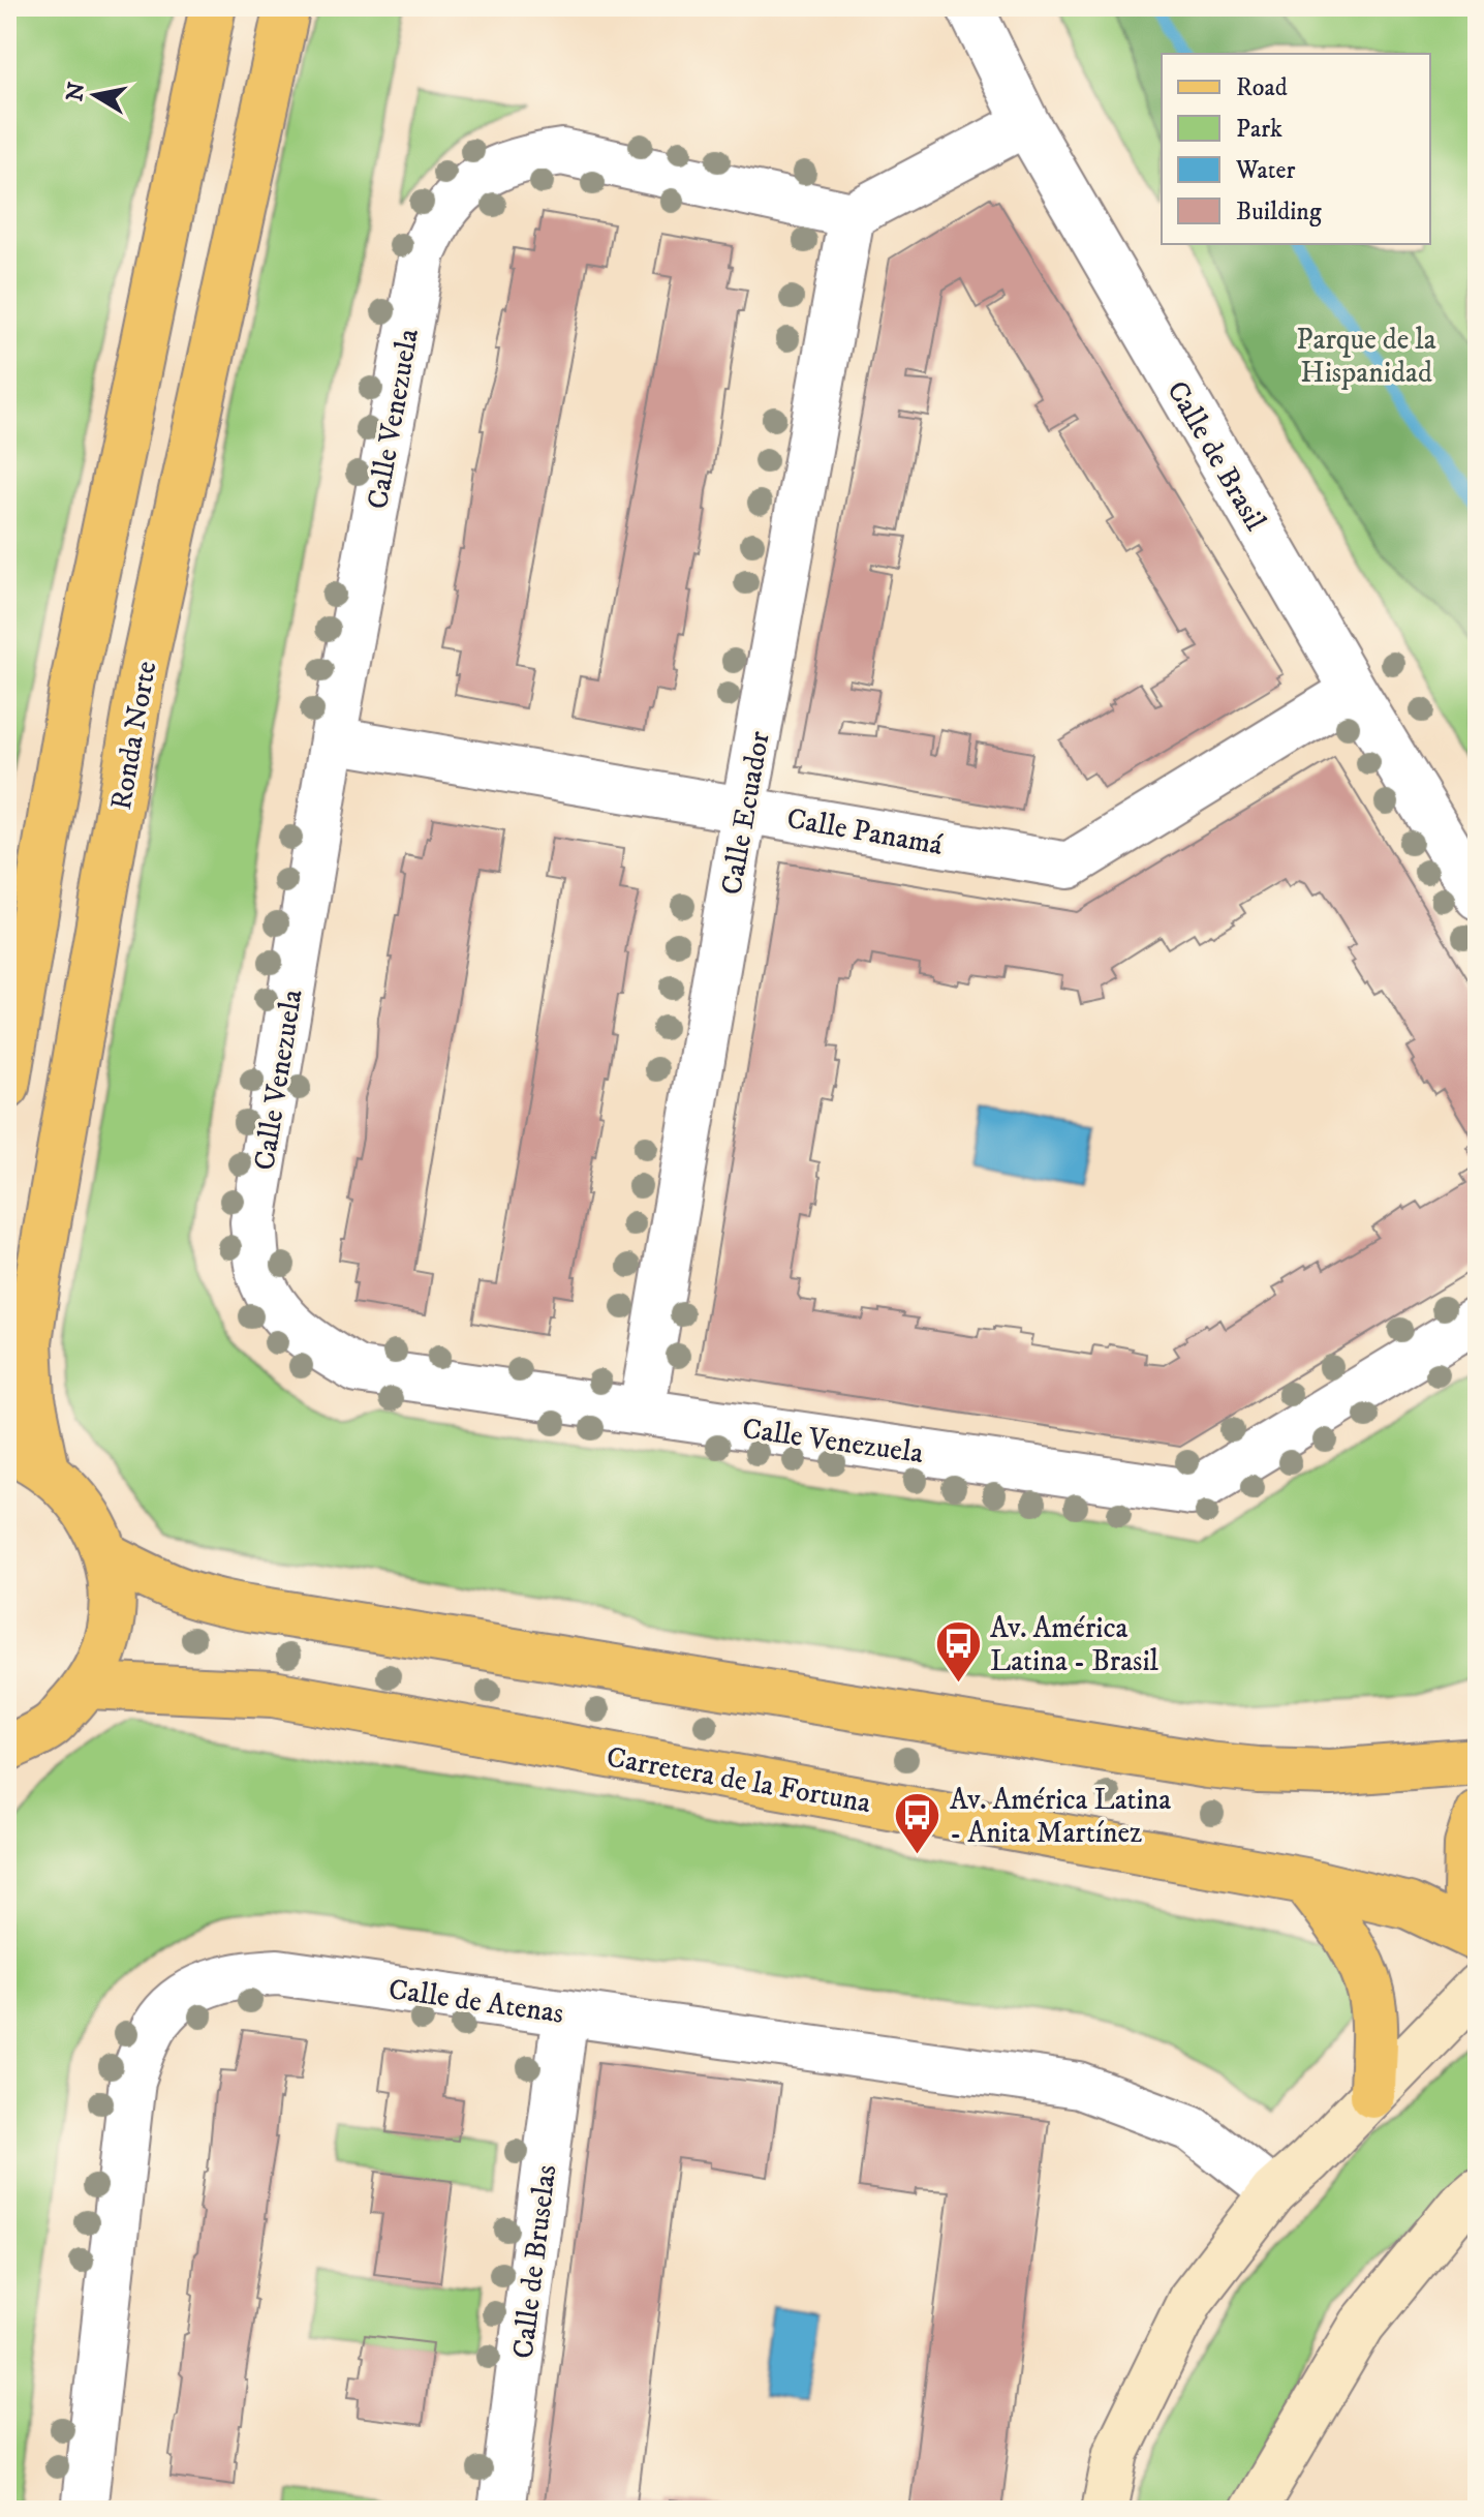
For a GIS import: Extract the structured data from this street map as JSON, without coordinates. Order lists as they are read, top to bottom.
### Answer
{
  "streets": {
    "main road": ["Ronda Norte", "Carretera de la Fortuna"],
    "street": [
      "Calle Venezuela",
      "Calle de Brasil",
      "Calle Ecuador",
      "Calle Panamá",
      "Calle de Atenas",
      "Calle de Bruselas"
    ]
  },
  "crossings": [
    ["Calle Venezuela", "Calle Ecuador"],
    ["Calle Venezuela", "Calle Panamá"],
    ["Calle de Brasil", "Calle Panamá"],
    ["Calle Ecuador", "Calle Panamá"],
    ["Calle de Atenas", "Calle de Bruselas"]
  ],
  "parks": ["Parque de la Hispanidad"],
  "places": {
    "bus stop": ["Av. América Latina - Brasil", "Av. América Latina - Anita Martínez"]
  },
  "legend": [
    "Road",
    "Park",
    "Water",
    "Building"
  ],
  "north": "left"
}
